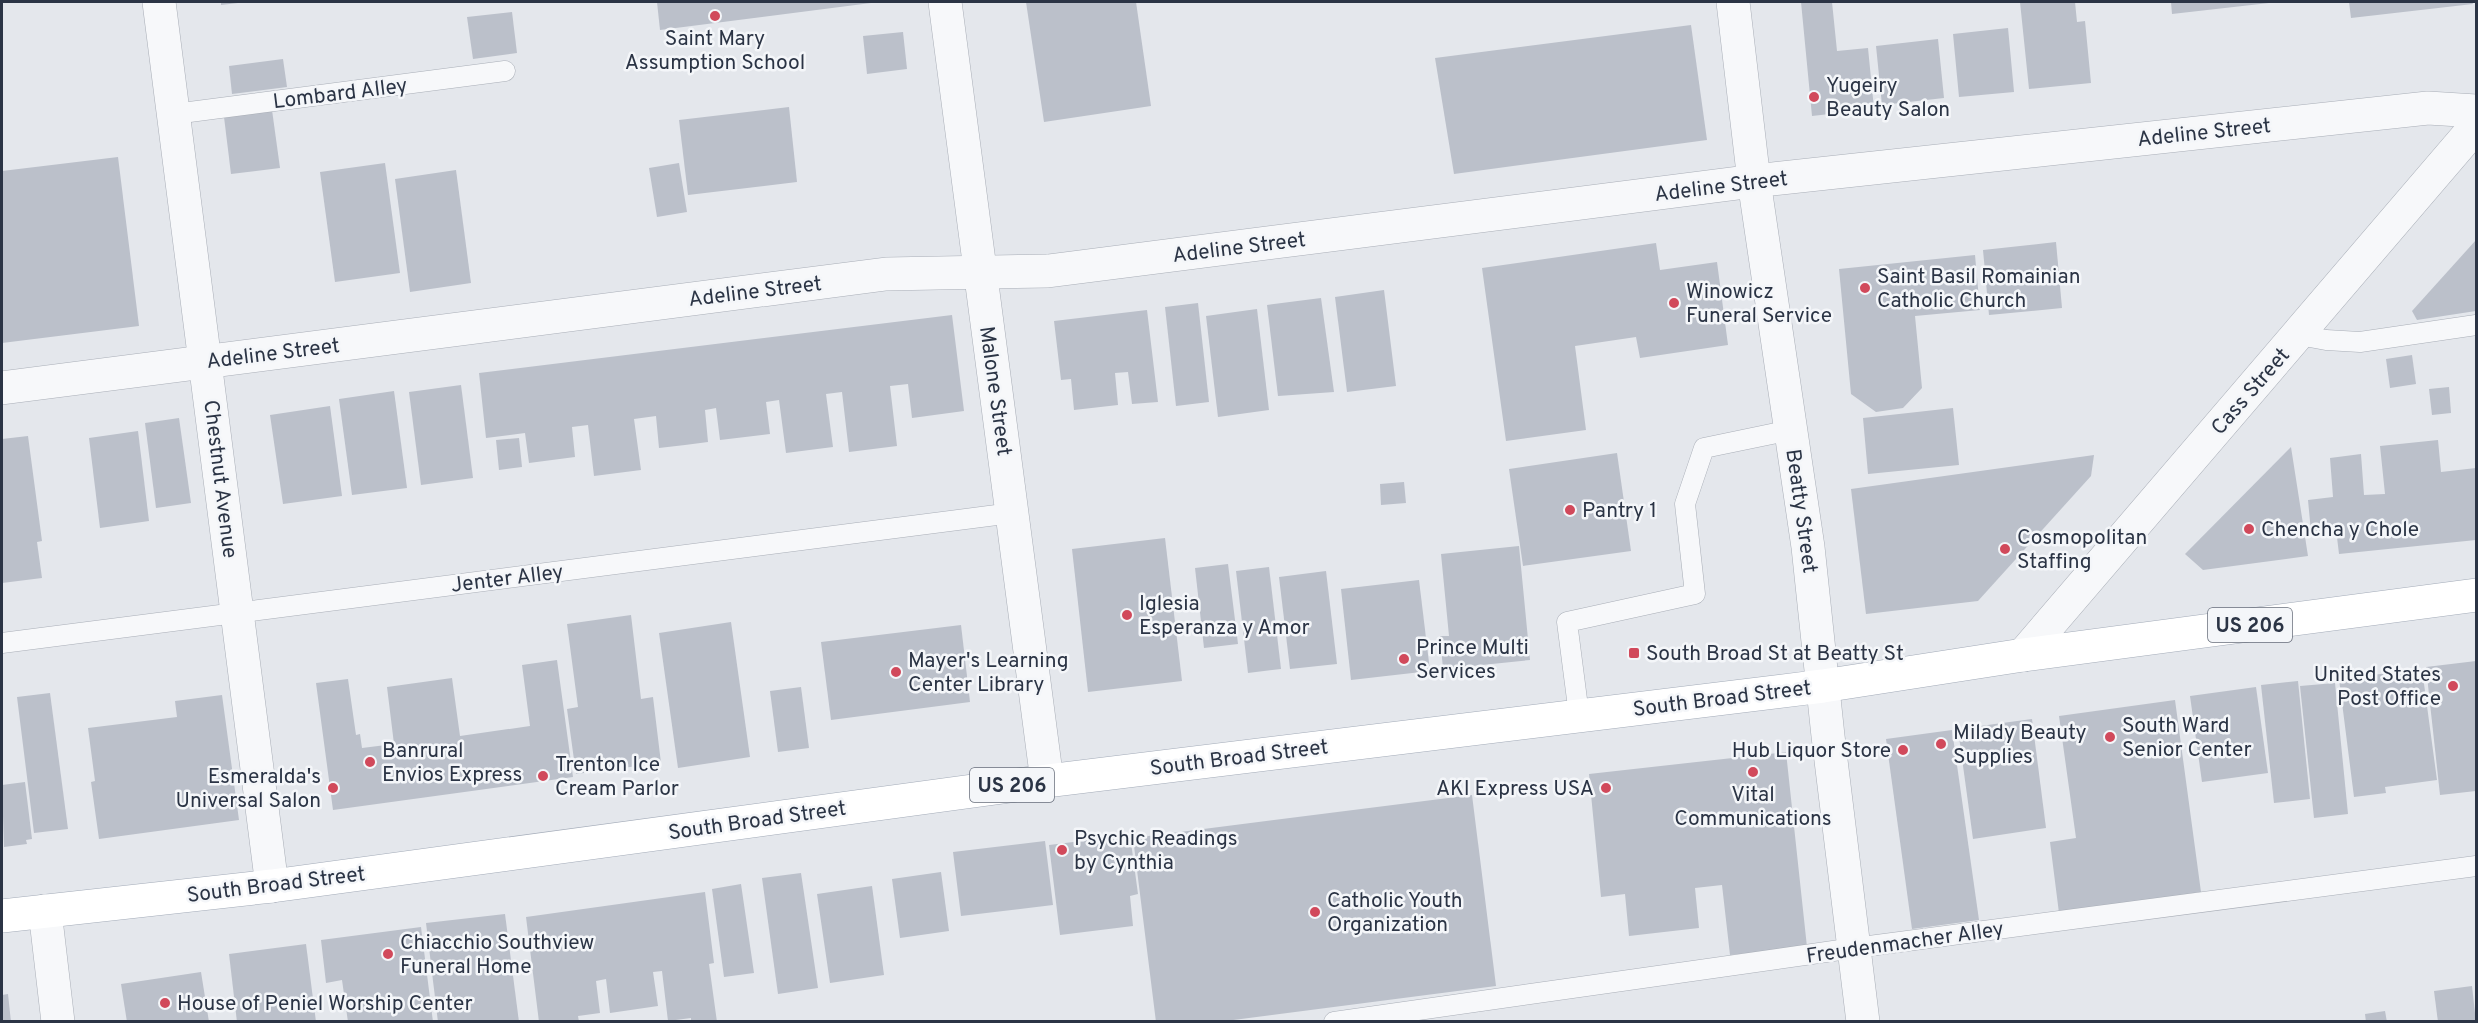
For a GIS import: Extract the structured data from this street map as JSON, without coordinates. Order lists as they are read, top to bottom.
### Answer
{
  "streets": {
    "main road": ["US 206", "South Broad Street"],
    "street": [
      "Adeline Street",
      "Malone Street",
      "Cass Street",
      "Chestnut Avenue",
      "Beatty Street"
    ],
    "lane": ["Lombard Alley", "Jenter Alley", "Freudenmacher Alley"]
  },
  "crossings": [
    ["Lombard Alley", "Chestnut Avenue"],
    ["Adeline Street", "Malone Street"],
    ["Adeline Street", "Chestnut Avenue"],
    ["Adeline Street", "Beatty Street"],
    ["Malone Street", "Jenter Alley"],
    ["Malone Street", "South Broad Street"],
    ["Cass Street", "South Broad Street"],
    ["Chestnut Avenue", "Jenter Alley"],
    ["Chestnut Avenue", "South Broad Street"],
    ["Beatty Street", "South Broad Street"],
    ["Beatty Street", "Freudenmacher Alley"]
  ],
  "places": {
    "other": [
      "Saint Mary Assumption School",
      "Yugeiry Beauty Salon",
      "Saint Basil Romainian Catholic Church",
      "Winowicz Funeral Service",
      "Pantry 1",
      "Chencha y Chole",
      "Cosmopolitan Staffing",
      "Iglesia Esperanza y Amor",
      "Prince Multi Services",
      "Mayer's Learning Center Library",
      "United States Post Office",
      "South Ward Senior Center",
      "Milady Beauty Supplies",
      "Hub Liquor Store",
      "Banrural Envios Express",
      "Vital Communications",
      "Trenton Ice Cream Parlor",
      "Esmeralda's Universal Salon",
      "AKI Express USA",
      "Psychic Readings by Cynthia",
      "Catholic Youth Organization",
      "Chiacchio Southview Funeral Home",
      "House of Peniel Worship Center"
    ],
    "transit": ["South Broad St at Beatty St"]
  }
}
